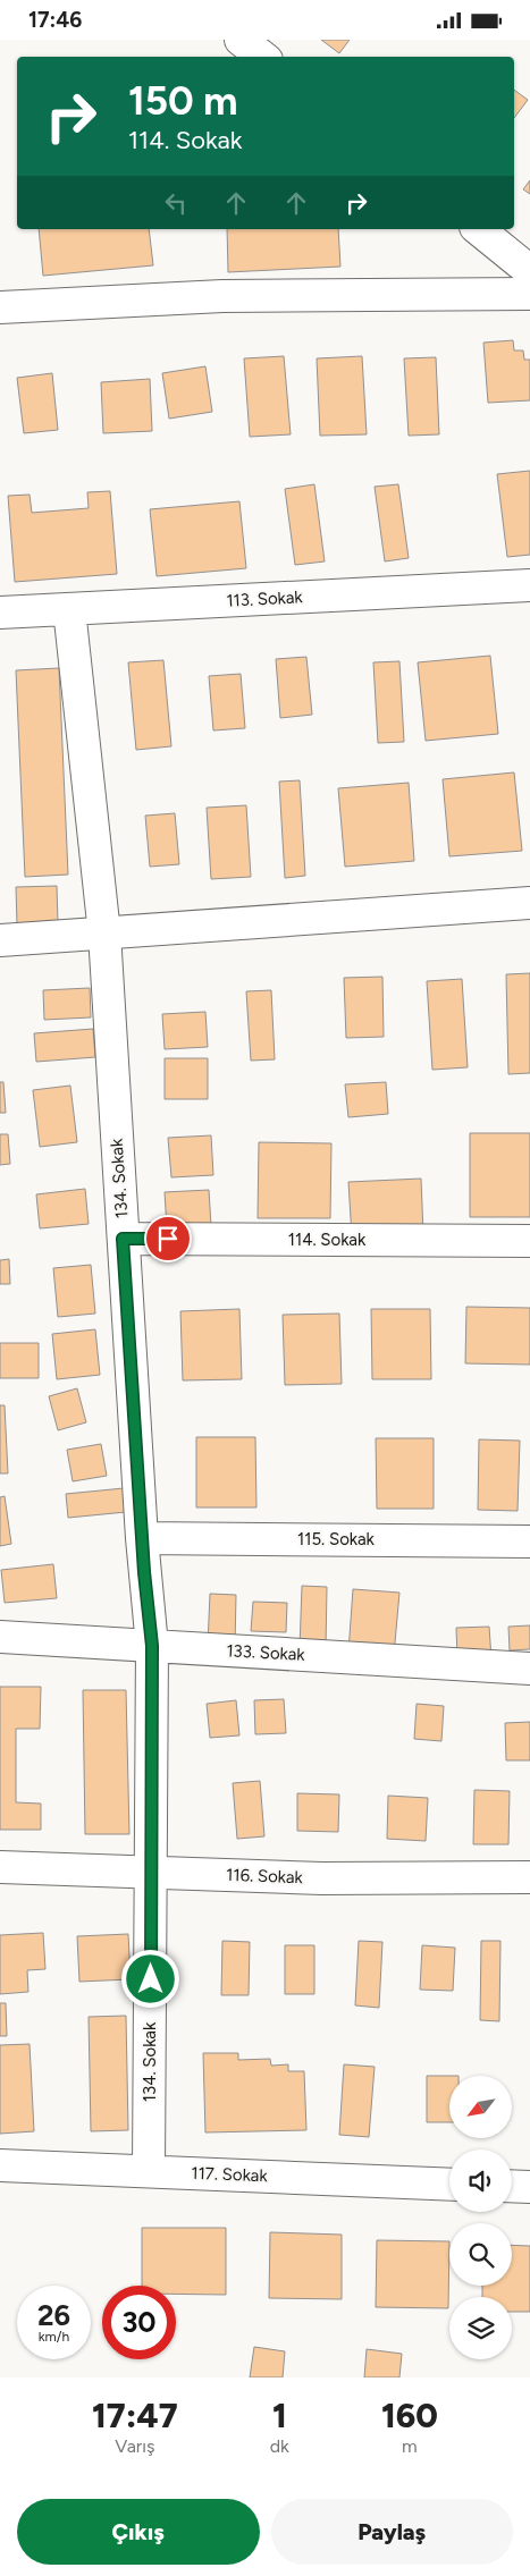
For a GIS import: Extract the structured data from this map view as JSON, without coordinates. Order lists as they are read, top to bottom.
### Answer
{
  "streets": {
    "street": [
      "113. Sokak",
      "134. Sokak",
      "114. Sokak",
      "115. Sokak",
      "133. Sokak",
      "116. Sokak",
      "117. Sokak"
    ]
  },
  "crossings": [
    ["113. Sokak", "134. Sokak"],
    ["134. Sokak", "114. Sokak"],
    ["134. Sokak", "115. Sokak"],
    ["134. Sokak", "133. Sokak"],
    ["134. Sokak", "116. Sokak"],
    ["134. Sokak", "117. Sokak"]
  ],
  "north": "bottom left",
  "page": {
    "status": "17:46",
    "turn": ["150 m", "114. Sokak"],
    "speed": "26 km/h",
    "limit": "30",
    "eta": [
      "17:47",
      "Varış",
      "1",
      "dk",
      "160",
      "m"
    ],
    "buttons": ["Çıkış", "Paylaş"]
  }
}
